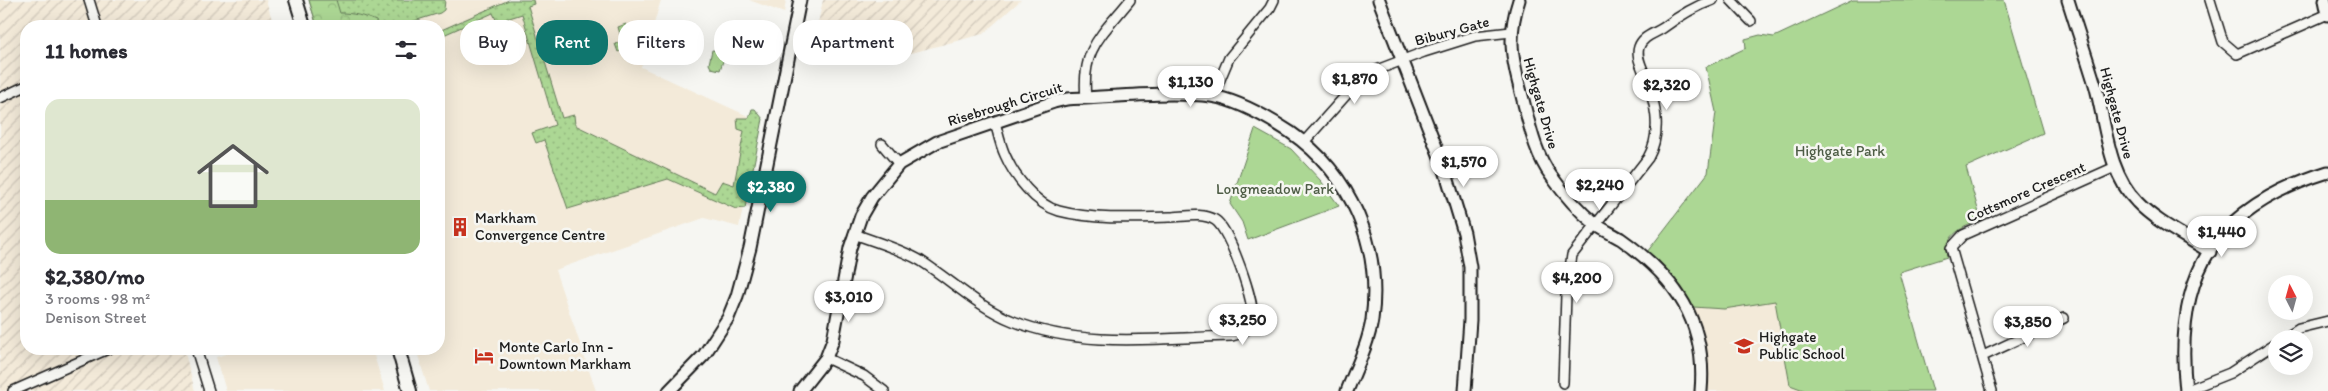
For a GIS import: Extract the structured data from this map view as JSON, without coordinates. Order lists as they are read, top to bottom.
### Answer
{
  "streets": {
    "street": [
      "Bibury Gate",
      "Highgate Drive",
      "Risebrough Circuit",
      "Cottsmore Crescent"
    ]
  },
  "crossings": [
    ["Bibury Gate", "Highgate Drive"],
    ["Bibury Gate", "Risebrough Circuit"],
    ["Highgate Drive", "Cottsmore Crescent"]
  ],
  "parks": ["Highgate Park", "Longmeadow Park"],
  "places": {
    "building": ["Markham Convergence Centre"],
    "school or university": ["Highgate Public School"],
    "hotel": ["Monte Carlo Inn - Downtown Markham"]
  },
  "north": "top",
  "page": {
    "chip": [
      "Buy",
      "Rent",
      "Filters",
      "New",
      "Apartment"
    ],
    "heading": "11 homes",
    "price": [
      "$1,870",
      "$1,130",
      "$2,320",
      "$1,570",
      "$2,240",
      "$2,380",
      "$1,440",
      "$4,200",
      "$3,010",
      "$3,250",
      "$3,850"
    ],
    "list": [
      {
        "name": "$2,380/mo",
        "note": "3 rooms · 98 m² · Denison Street"
      }
    ]
  }
}
